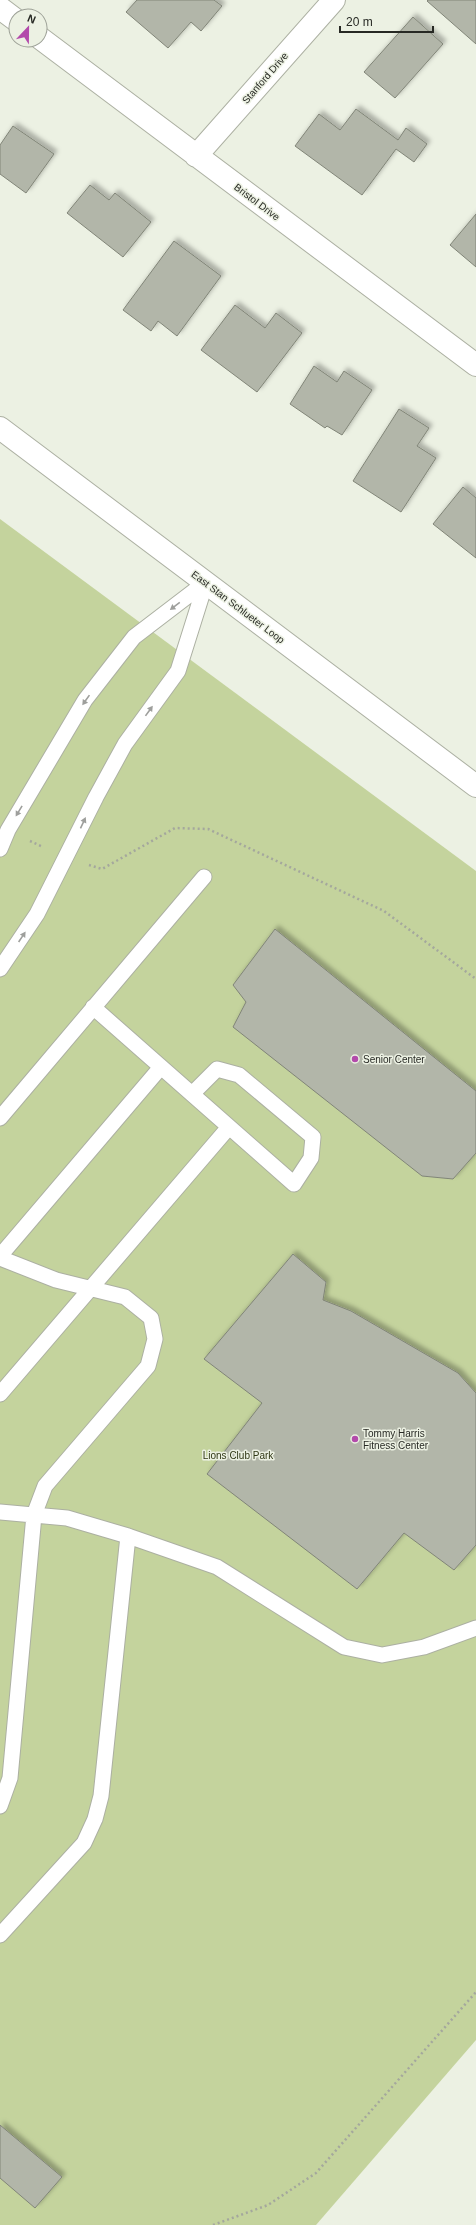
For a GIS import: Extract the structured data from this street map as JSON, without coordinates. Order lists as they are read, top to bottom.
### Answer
{
  "streets": {
    "street": ["Stanford Drive", "Bristol Drive", "East Stan Schlueter Loop"]
  },
  "crossings": [
    ["Stanford Drive", "Bristol Drive"]
  ],
  "parks": ["Lions Club Park"],
  "places": ["Senior Center", "Tommy Harris Fitness Center"],
  "scale_bar": "20 m",
  "north": "top"
}
